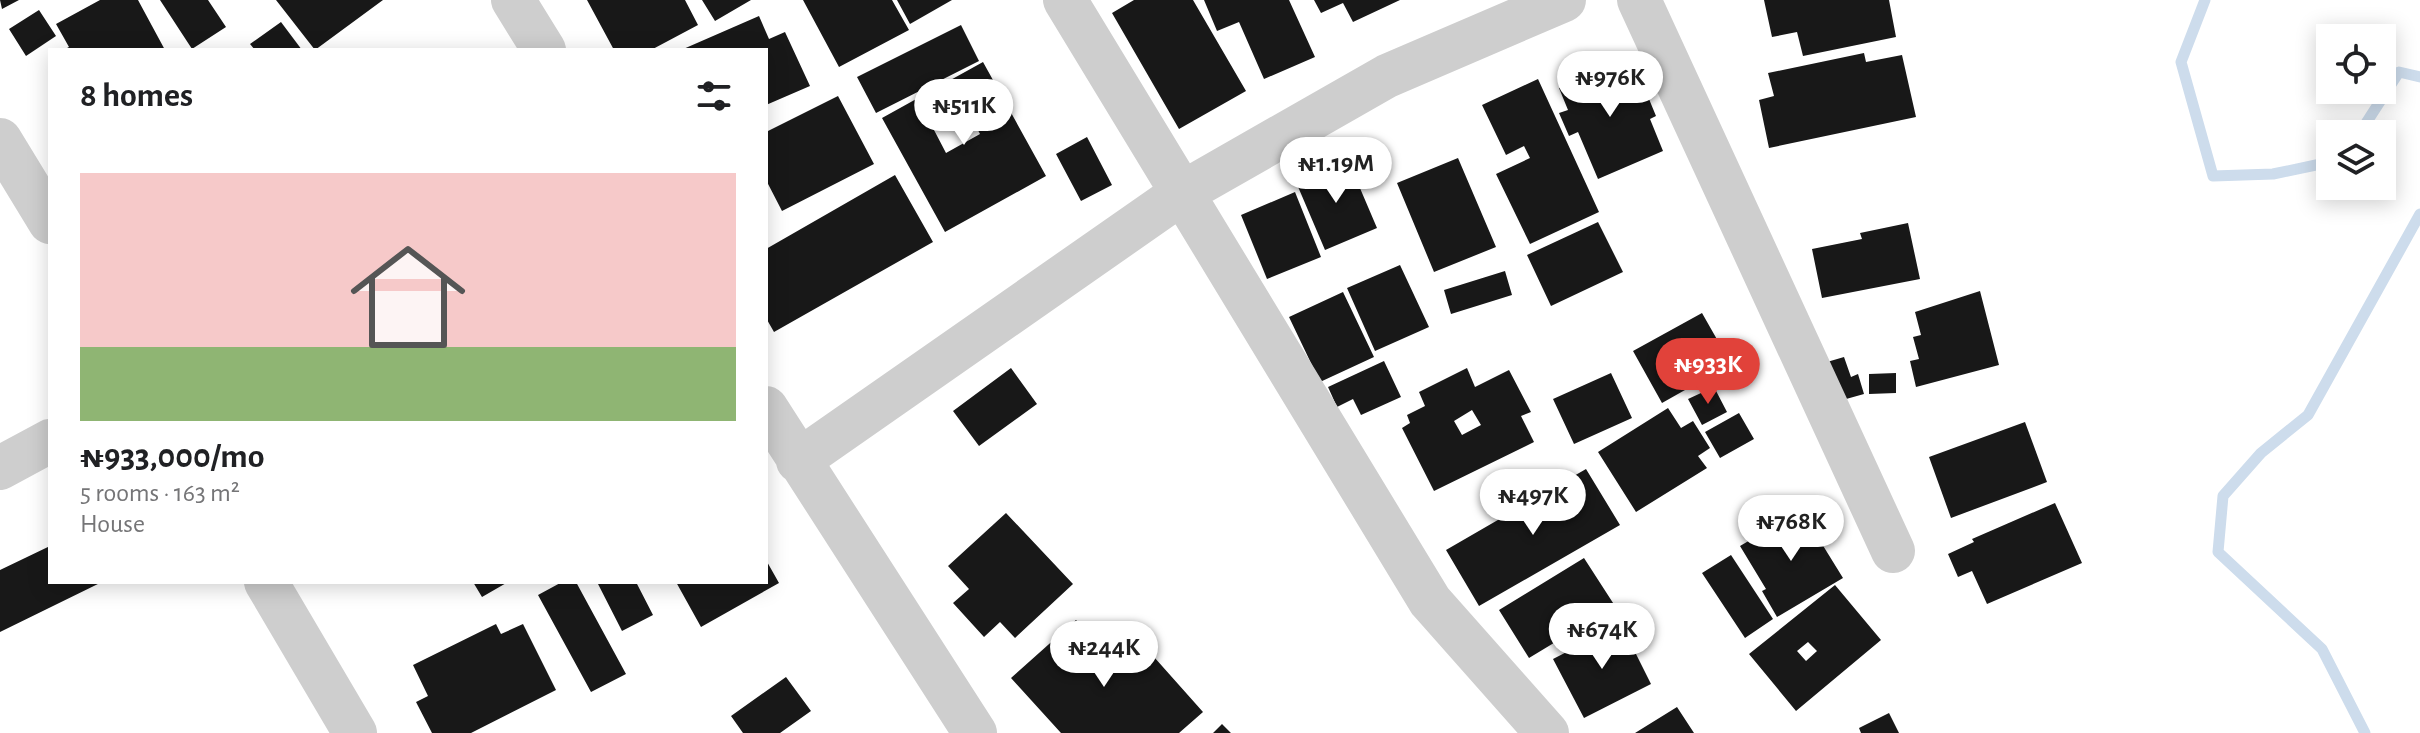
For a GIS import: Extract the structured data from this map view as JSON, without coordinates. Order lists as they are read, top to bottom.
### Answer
{
  "page": {
    "heading": "8 homes",
    "price": [
      "₦976K",
      "₦511K",
      "₦1.19M",
      "₦933K",
      "₦497K",
      "₦768K",
      "₦674K",
      "₦244K"
    ],
    "list": [
      {
        "name": "₦933,000/mo",
        "note": "5 rooms · 163 m² · House"
      }
    ]
  }
}
